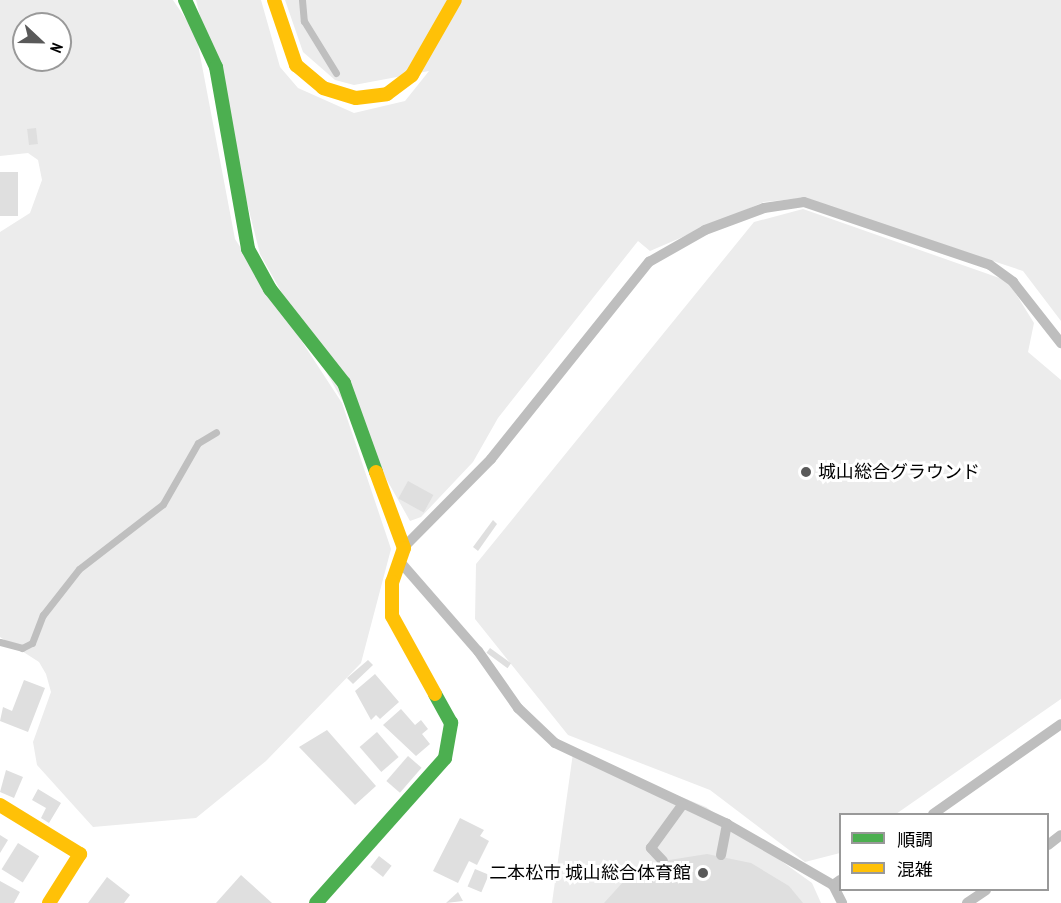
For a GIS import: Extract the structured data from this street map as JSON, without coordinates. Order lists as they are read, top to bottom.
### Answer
{
  "places": ["城山総合グラウンド", "二本松市 城山総合体育館"],
  "legend": ["順調", "混雑"],
  "north": "right"
}
